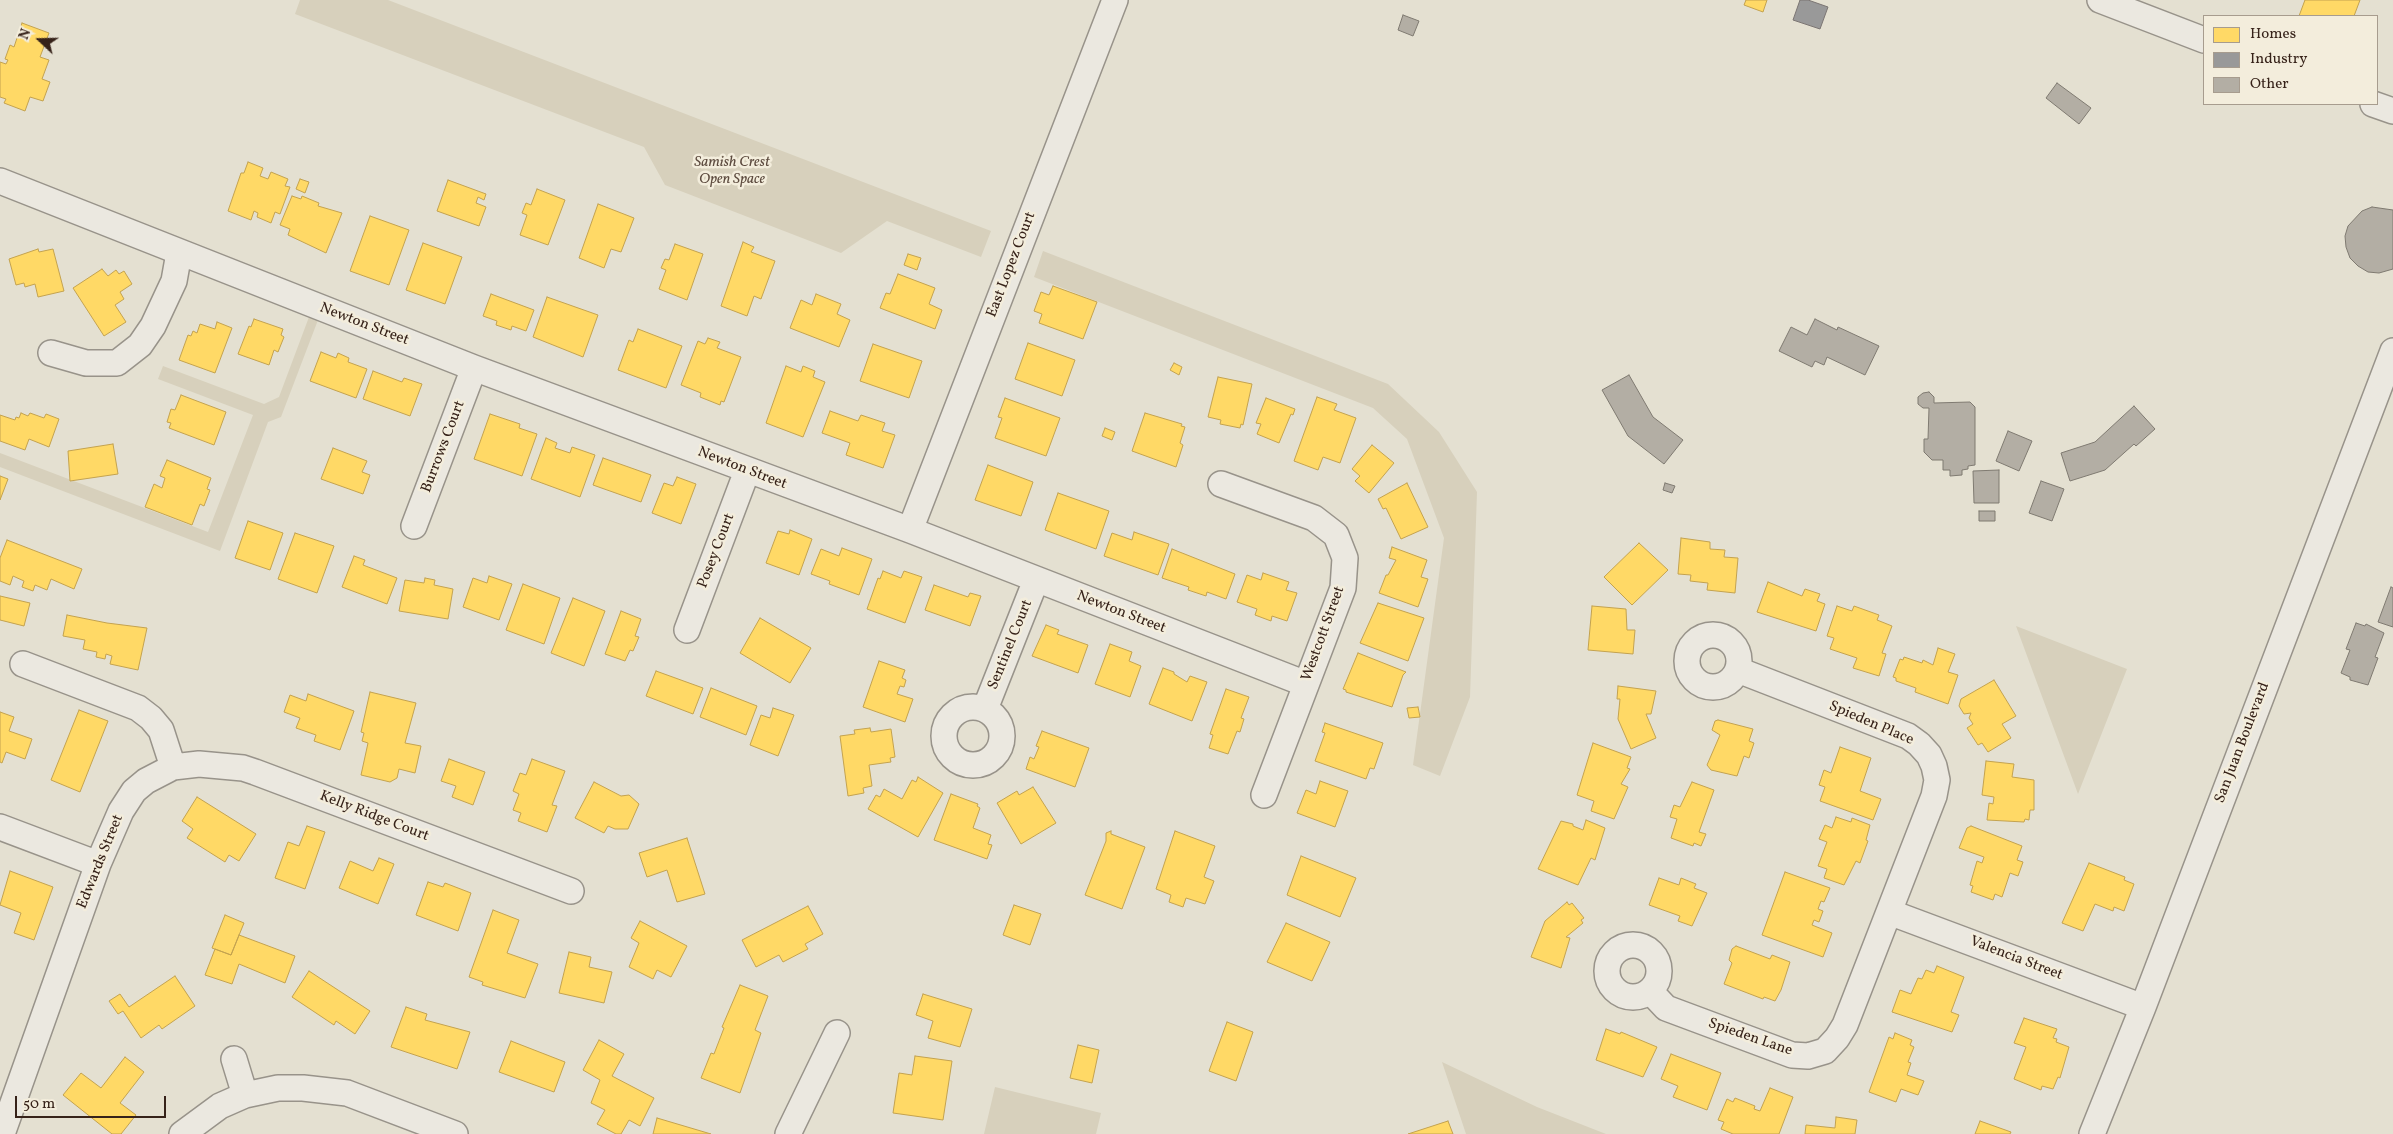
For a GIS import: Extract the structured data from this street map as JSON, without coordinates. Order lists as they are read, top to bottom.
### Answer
{
  "streets": {
    "street": [
      "East Lopez Court",
      "Newton Street",
      "Burrows Court",
      "Posey Court",
      "Westcott Street",
      "Sentinel Court",
      "Spieden Place",
      "San Juan Boulevard",
      "Kelly Ridge Court",
      "Edwards Street",
      "Valencia Street",
      "Spieden Lane"
    ]
  },
  "crossings": [
    ["East Lopez Court", "Newton Street"],
    ["Newton Street", "Burrows Court"],
    ["Newton Street", "Posey Court"],
    ["Newton Street", "Westcott Street"],
    ["Newton Street", "Sentinel Court"],
    ["Spieden Place", "Valencia Street"],
    ["Spieden Place", "Spieden Lane"],
    ["San Juan Boulevard", "Valencia Street"],
    ["Kelly Ridge Court", "Edwards Street"],
    ["Valencia Street", "Spieden Lane"]
  ],
  "parks": ["Samish Crest Open Space"],
  "legend": ["Homes", "Industry", "Other"],
  "scale_bar": "50 m",
  "north": "left"
}
